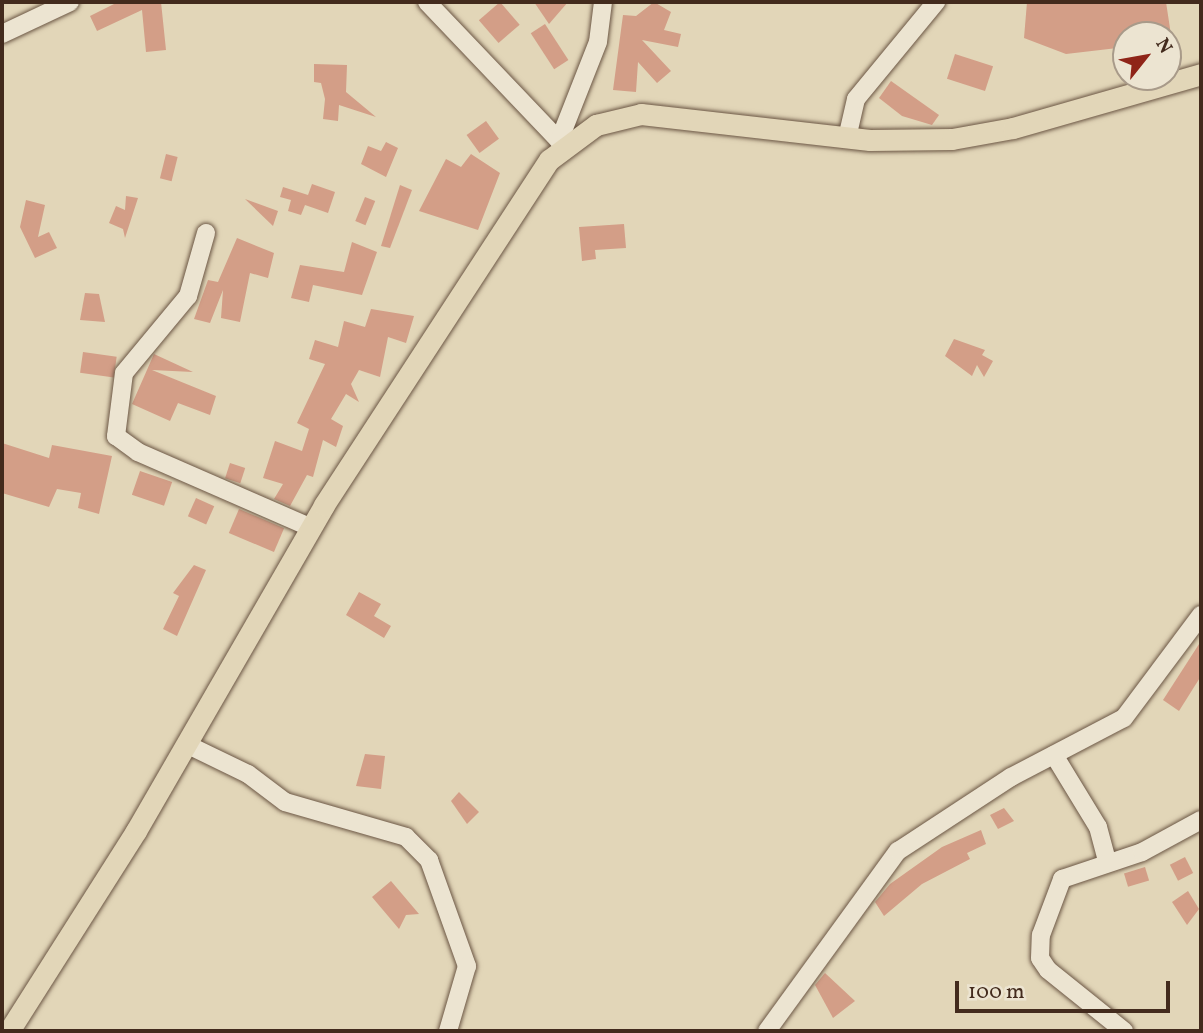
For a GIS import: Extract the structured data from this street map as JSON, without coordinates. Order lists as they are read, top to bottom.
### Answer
{
  "scale_bar": "100 m",
  "north": "top right"
}
